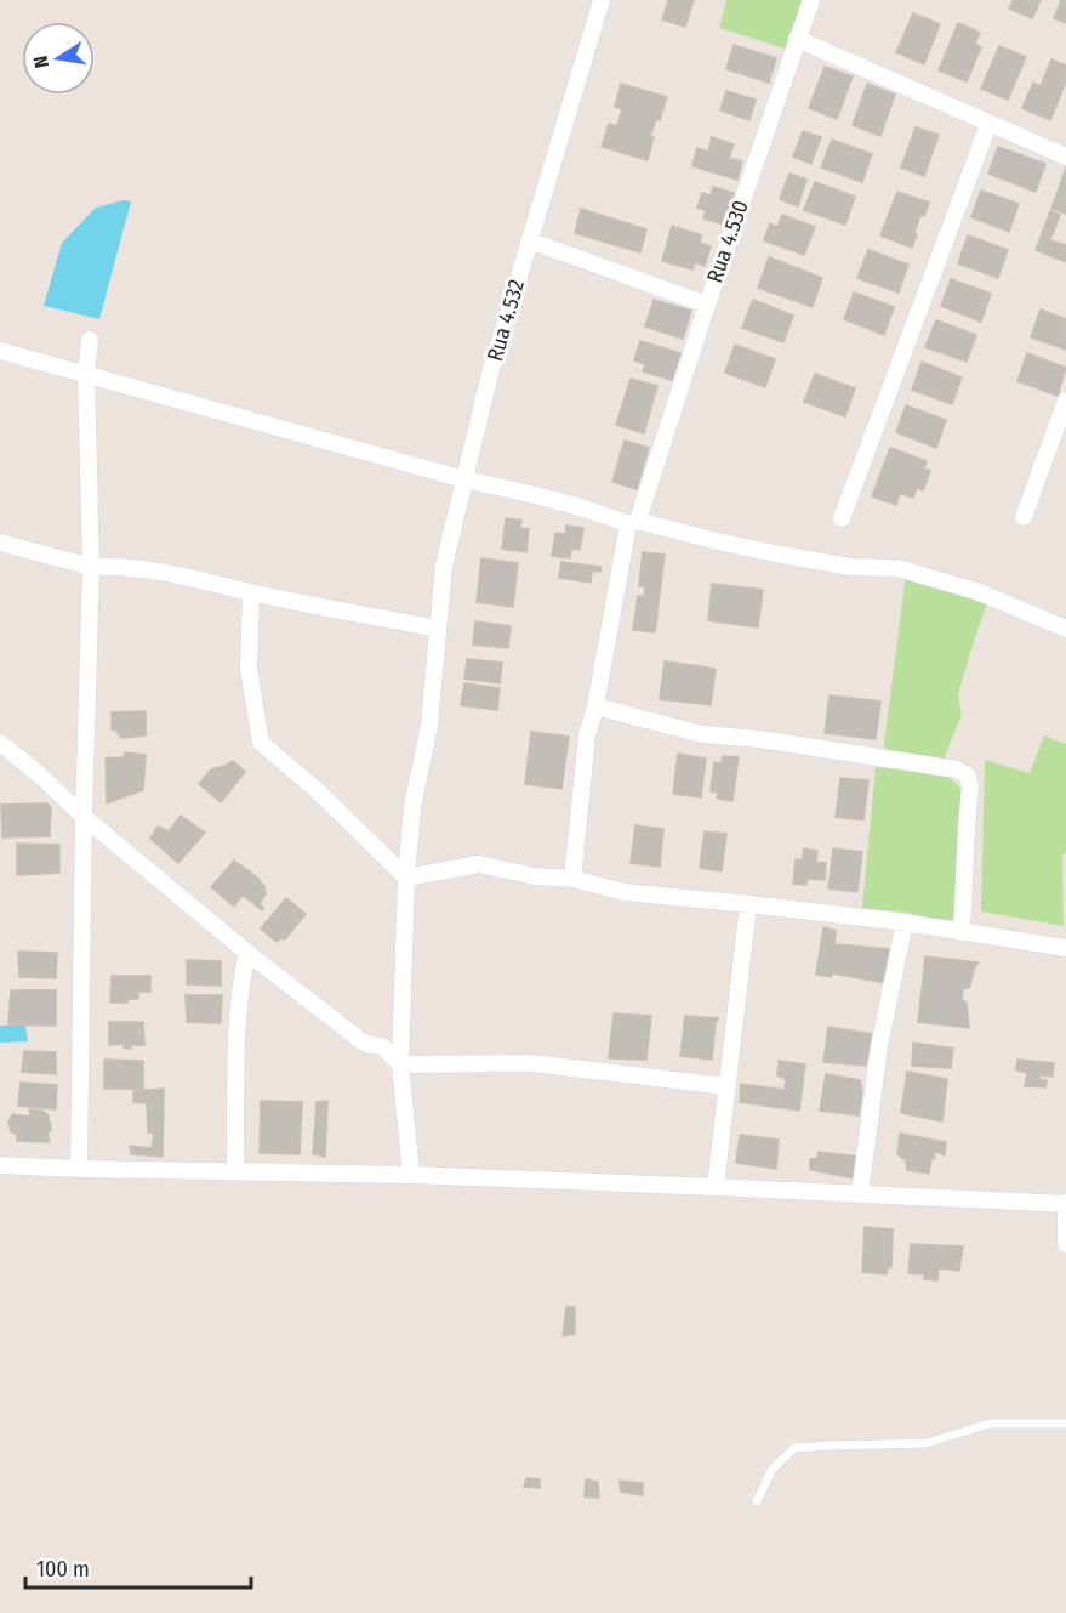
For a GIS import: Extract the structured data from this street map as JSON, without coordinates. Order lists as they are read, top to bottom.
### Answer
{
  "streets": {
    "street": ["Rua 4.530", "Rua 4.532"]
  },
  "scale_bar": "100 m",
  "north": "left"
}
